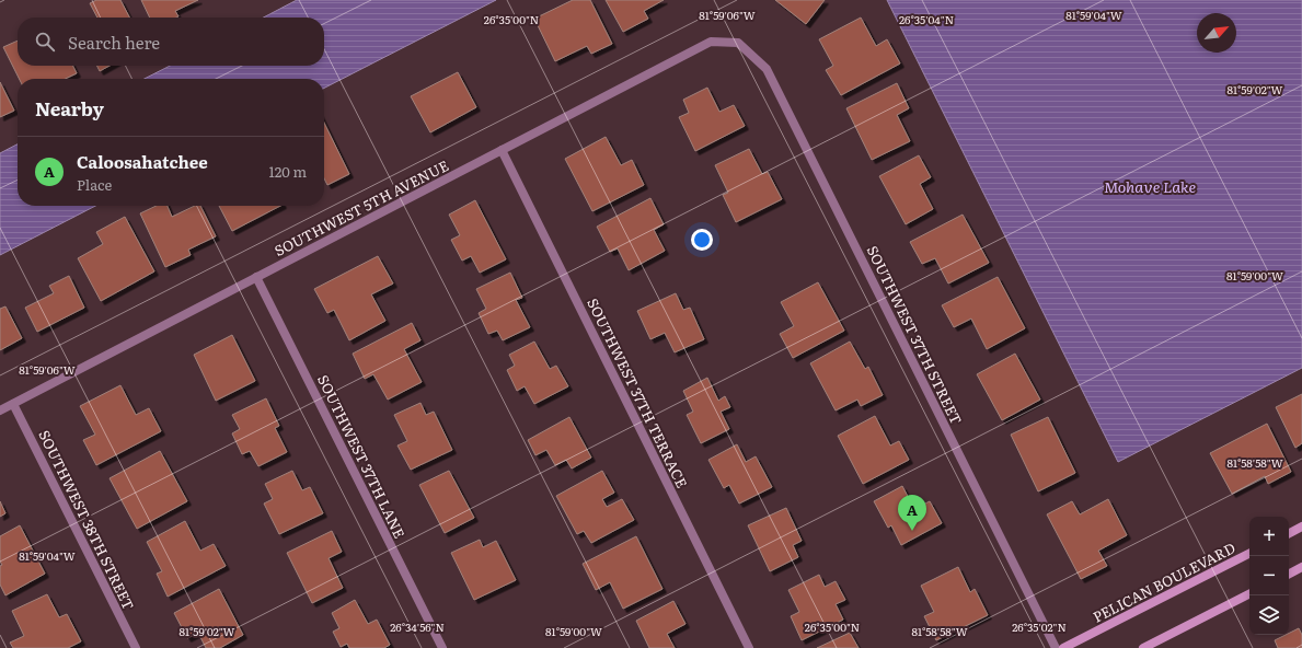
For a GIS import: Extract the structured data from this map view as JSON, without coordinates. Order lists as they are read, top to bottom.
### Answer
{
  "streets": {
    "street": [
      "SOUTHWEST 5TH AVENUE",
      "SOUTHWEST 37TH STREET",
      "SOUTHWEST 37TH TERRACE",
      "SOUTHWEST 37TH LANE",
      "SOUTHWEST 38TH STREET",
      "PELICAN BOULEVARD"
    ]
  },
  "crossings": [
    ["SOUTHWEST 5TH AVENUE", "SOUTHWEST 37TH STREET"],
    ["SOUTHWEST 5TH AVENUE", "SOUTHWEST 37TH TERRACE"],
    ["SOUTHWEST 5TH AVENUE", "SOUTHWEST 37TH LANE"],
    ["SOUTHWEST 5TH AVENUE", "SOUTHWEST 38TH STREET"]
  ],
  "water": ["Mohave Lake"],
  "north": "top right",
  "page": {
    "search": "Search here",
    "heading": "Nearby",
    "list": [
      {
        "mark": "A",
        "name": "Caloosahatchee",
        "note": "Place",
        "value": "120 m"
      }
    ],
    "pins": "A",
    "map_buttons": ["+", "−"]
  },
  "coordinates": [
    "81°59'06\"W",
    "81°59'04\"W",
    "26°35'00\"N",
    "26°35'04\"N",
    "81°59'02\"W",
    "81°59'00\"W",
    "81°58'58\"W",
    "26°34'56\"N",
    "26°35'02\"N"
  ]
}
